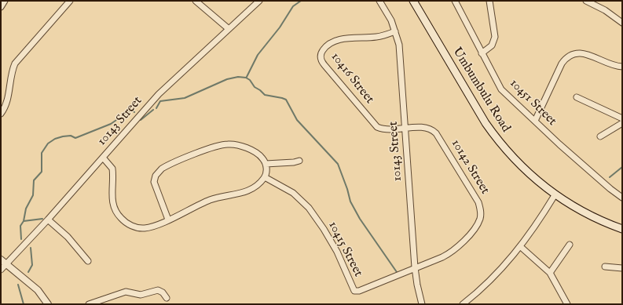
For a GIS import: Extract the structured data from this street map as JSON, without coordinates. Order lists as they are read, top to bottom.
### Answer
{
  "streets": {
    "main road": ["Umbumbulu Road"],
    "street": [
      "10416 Street",
      "10451 Street",
      "10143 Street",
      "10142 Street",
      "10415 Street"
    ]
  },
  "crossings": [
    ["10416 Street", "10143 Street"],
    ["10416 Street", "10142 Street"],
    ["10143 Street", "10142 Street"],
    ["10143 Street", "10415 Street"],
    ["10142 Street", "10415 Street"]
  ]
}
